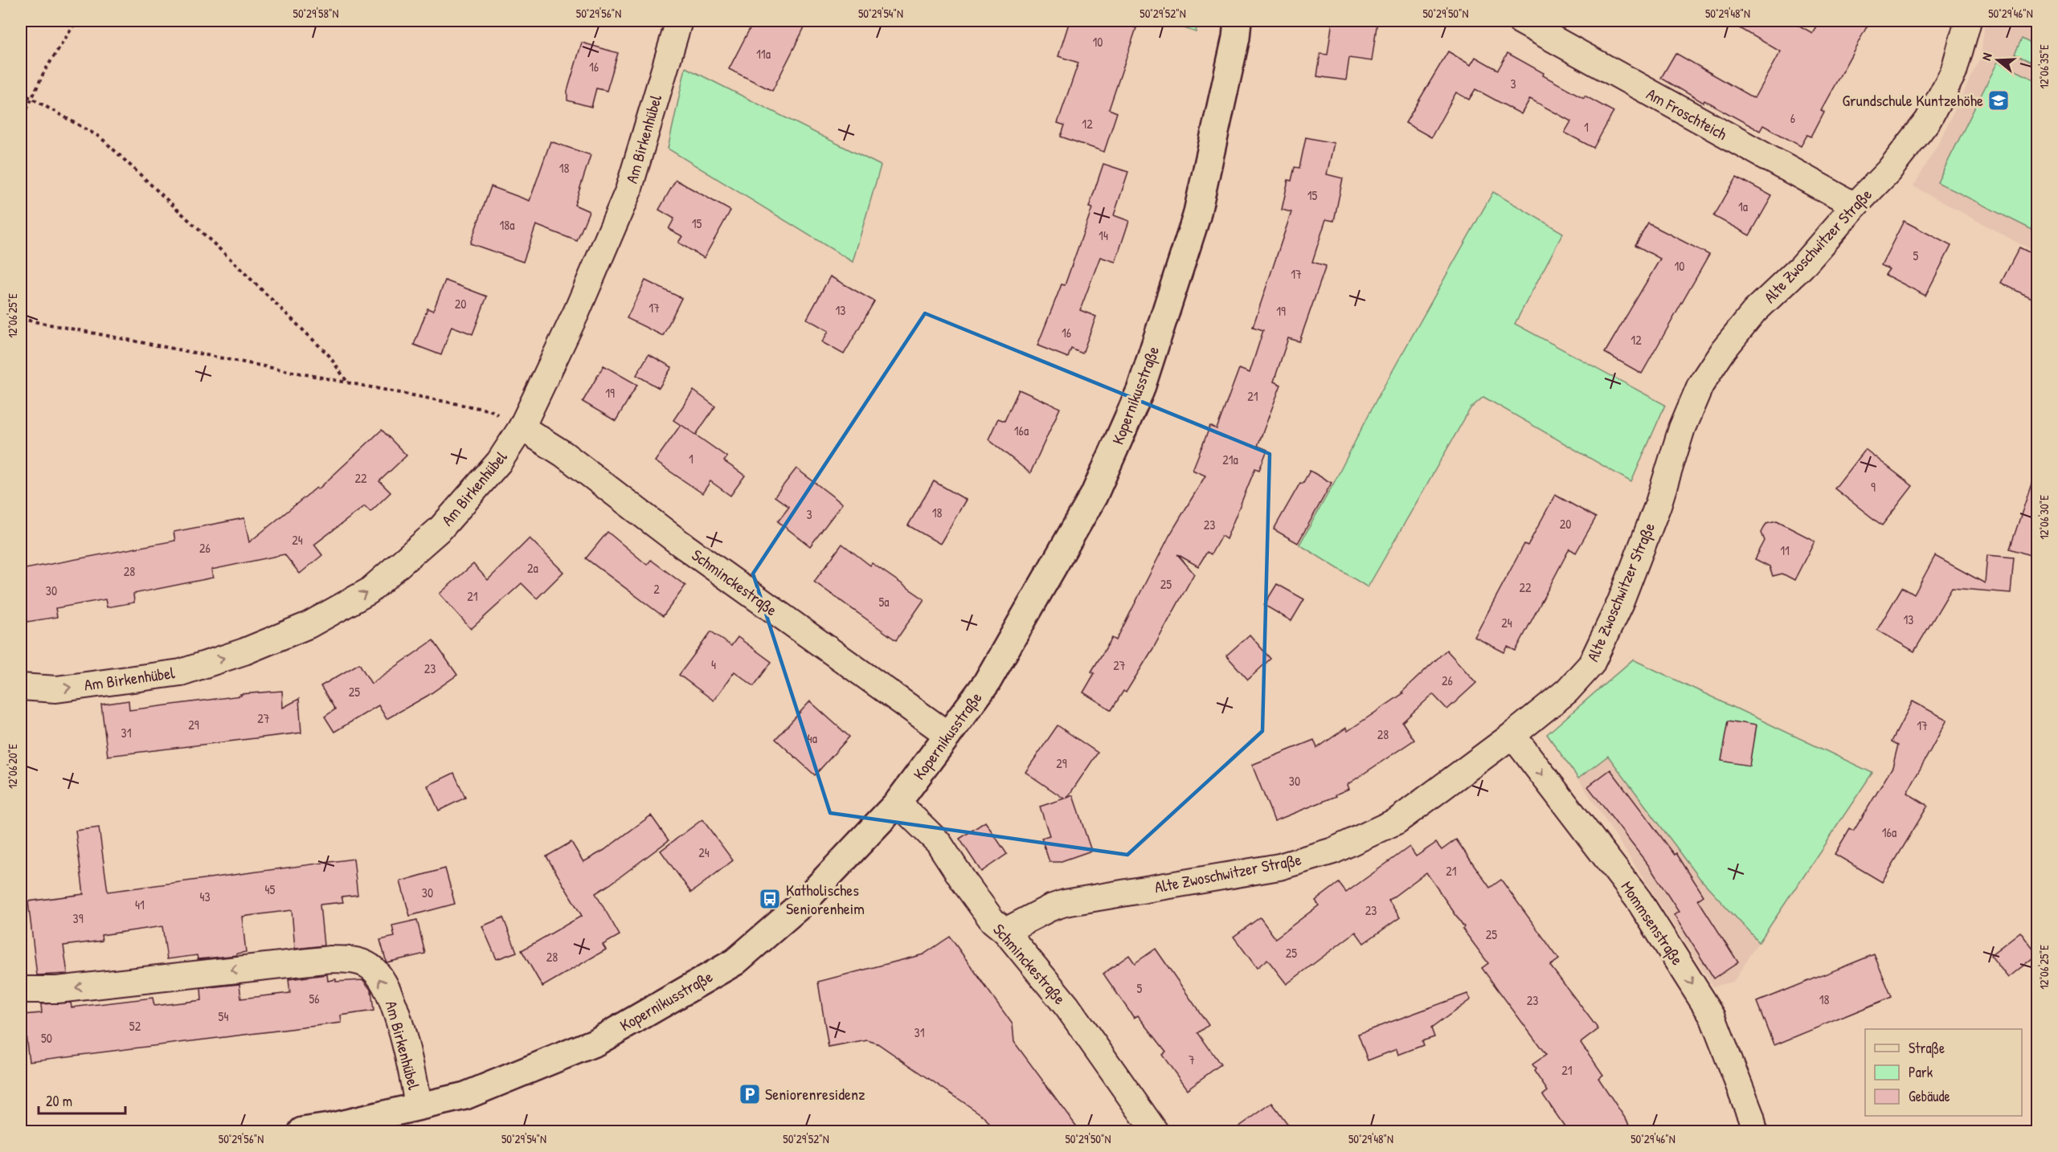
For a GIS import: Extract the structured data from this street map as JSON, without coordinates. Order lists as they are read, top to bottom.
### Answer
{
  "streets": {
    "street": [
      "Am Froschteich",
      "Am Birkenhübel",
      "Alte Zwoschwitzer Straße",
      "Kopernikusstraße",
      "Schminckestraße",
      "Mommsenstraße"
    ]
  },
  "crossings": [
    ["Am Froschteich", "Alte Zwoschwitzer Straße"],
    ["Am Birkenhübel", "Kopernikusstraße"],
    ["Am Birkenhübel", "Schminckestraße"],
    ["Alte Zwoschwitzer Straße", "Schminckestraße"],
    ["Alte Zwoschwitzer Straße", "Mommsenstraße"],
    ["Kopernikusstraße", "Schminckestraße"]
  ],
  "one_way": ["Mommsenstraße"],
  "places": {
    "school or university": ["Grundschule Kuntzehöhe"],
    "bus stop": ["Katholisches Seniorenheim"],
    "parking": ["Seniorenresidenz"]
  },
  "house_numbers": [
    "10",
    "11a",
    "16",
    "3",
    "6",
    "12",
    "1",
    "18",
    "15",
    "1a",
    "15",
    "18a",
    "14",
    "5",
    "10",
    "17",
    "20",
    "17",
    "13",
    "19",
    "16",
    "12",
    "19",
    "21",
    "16a",
    "1",
    "21a",
    "22",
    "9",
    "18",
    "3",
    "20",
    "23",
    "24",
    "26",
    "11",
    "2a",
    "28",
    "25",
    "22",
    "2",
    "30",
    "21",
    "5a",
    "13",
    "24",
    "4",
    "27",
    "23",
    "26",
    "25",
    "27",
    "29",
    "17",
    "31",
    "28",
    "4a",
    "29",
    "30",
    "16a",
    "24",
    "21",
    "45",
    "30",
    "43",
    "41",
    "23",
    "39",
    "25",
    "25",
    "28",
    "5",
    "56",
    "18",
    "23",
    "54",
    "52",
    "31",
    "50",
    "7",
    "21"
  ],
  "legend": ["Straße", "Park", "Gebäude"],
  "scale_bar": "20 m",
  "north": "left",
  "coordinates": [
    "50°29'58\"N",
    "50°29'56\"N",
    "50°29'54\"N",
    "50°29'52\"N",
    "50°29'50\"N",
    "50°29'48\"N",
    "50°29'46\"N",
    "12°06'35\"E",
    "12°06'25\"E",
    "12°06'30\"E",
    "12°06'20\"E"
  ]
}
